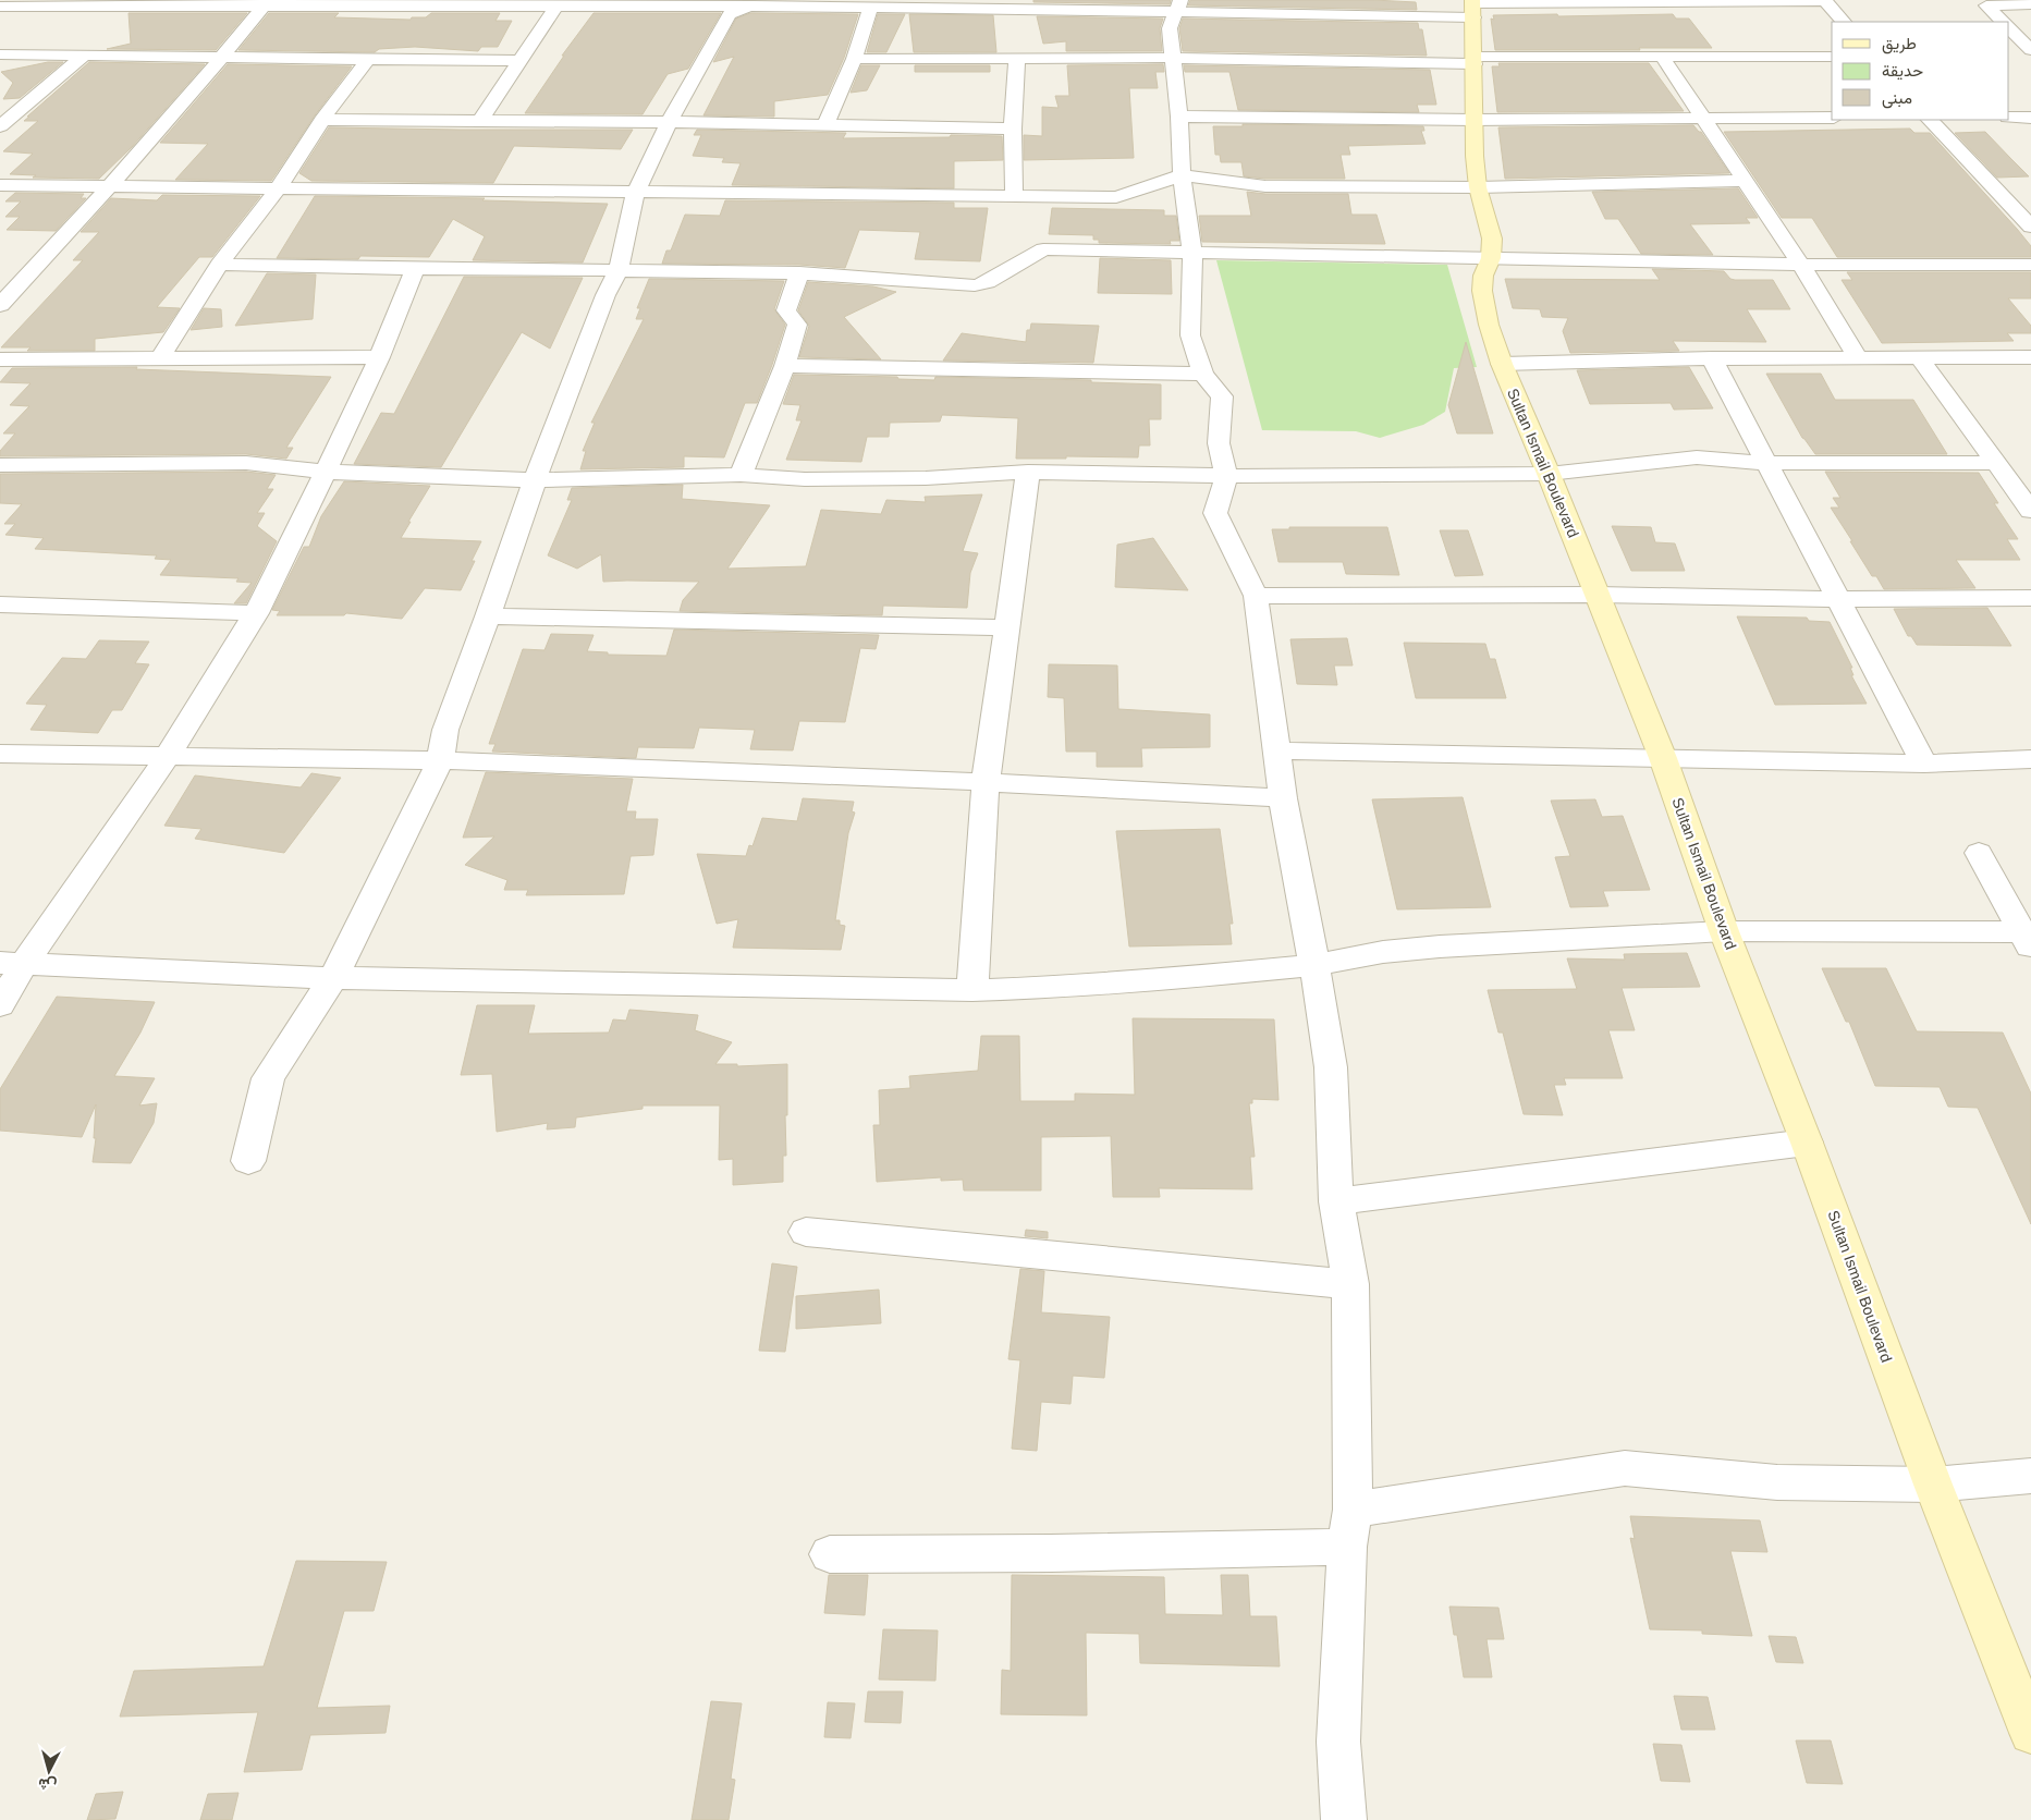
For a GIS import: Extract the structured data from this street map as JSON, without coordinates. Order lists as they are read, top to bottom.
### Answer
{
  "streets": {
    "street": ["Sultan Ismail Boulevard"]
  },
  "legend": ["طريق", "حديقة", "مبنى"],
  "north": "bottom"
}
